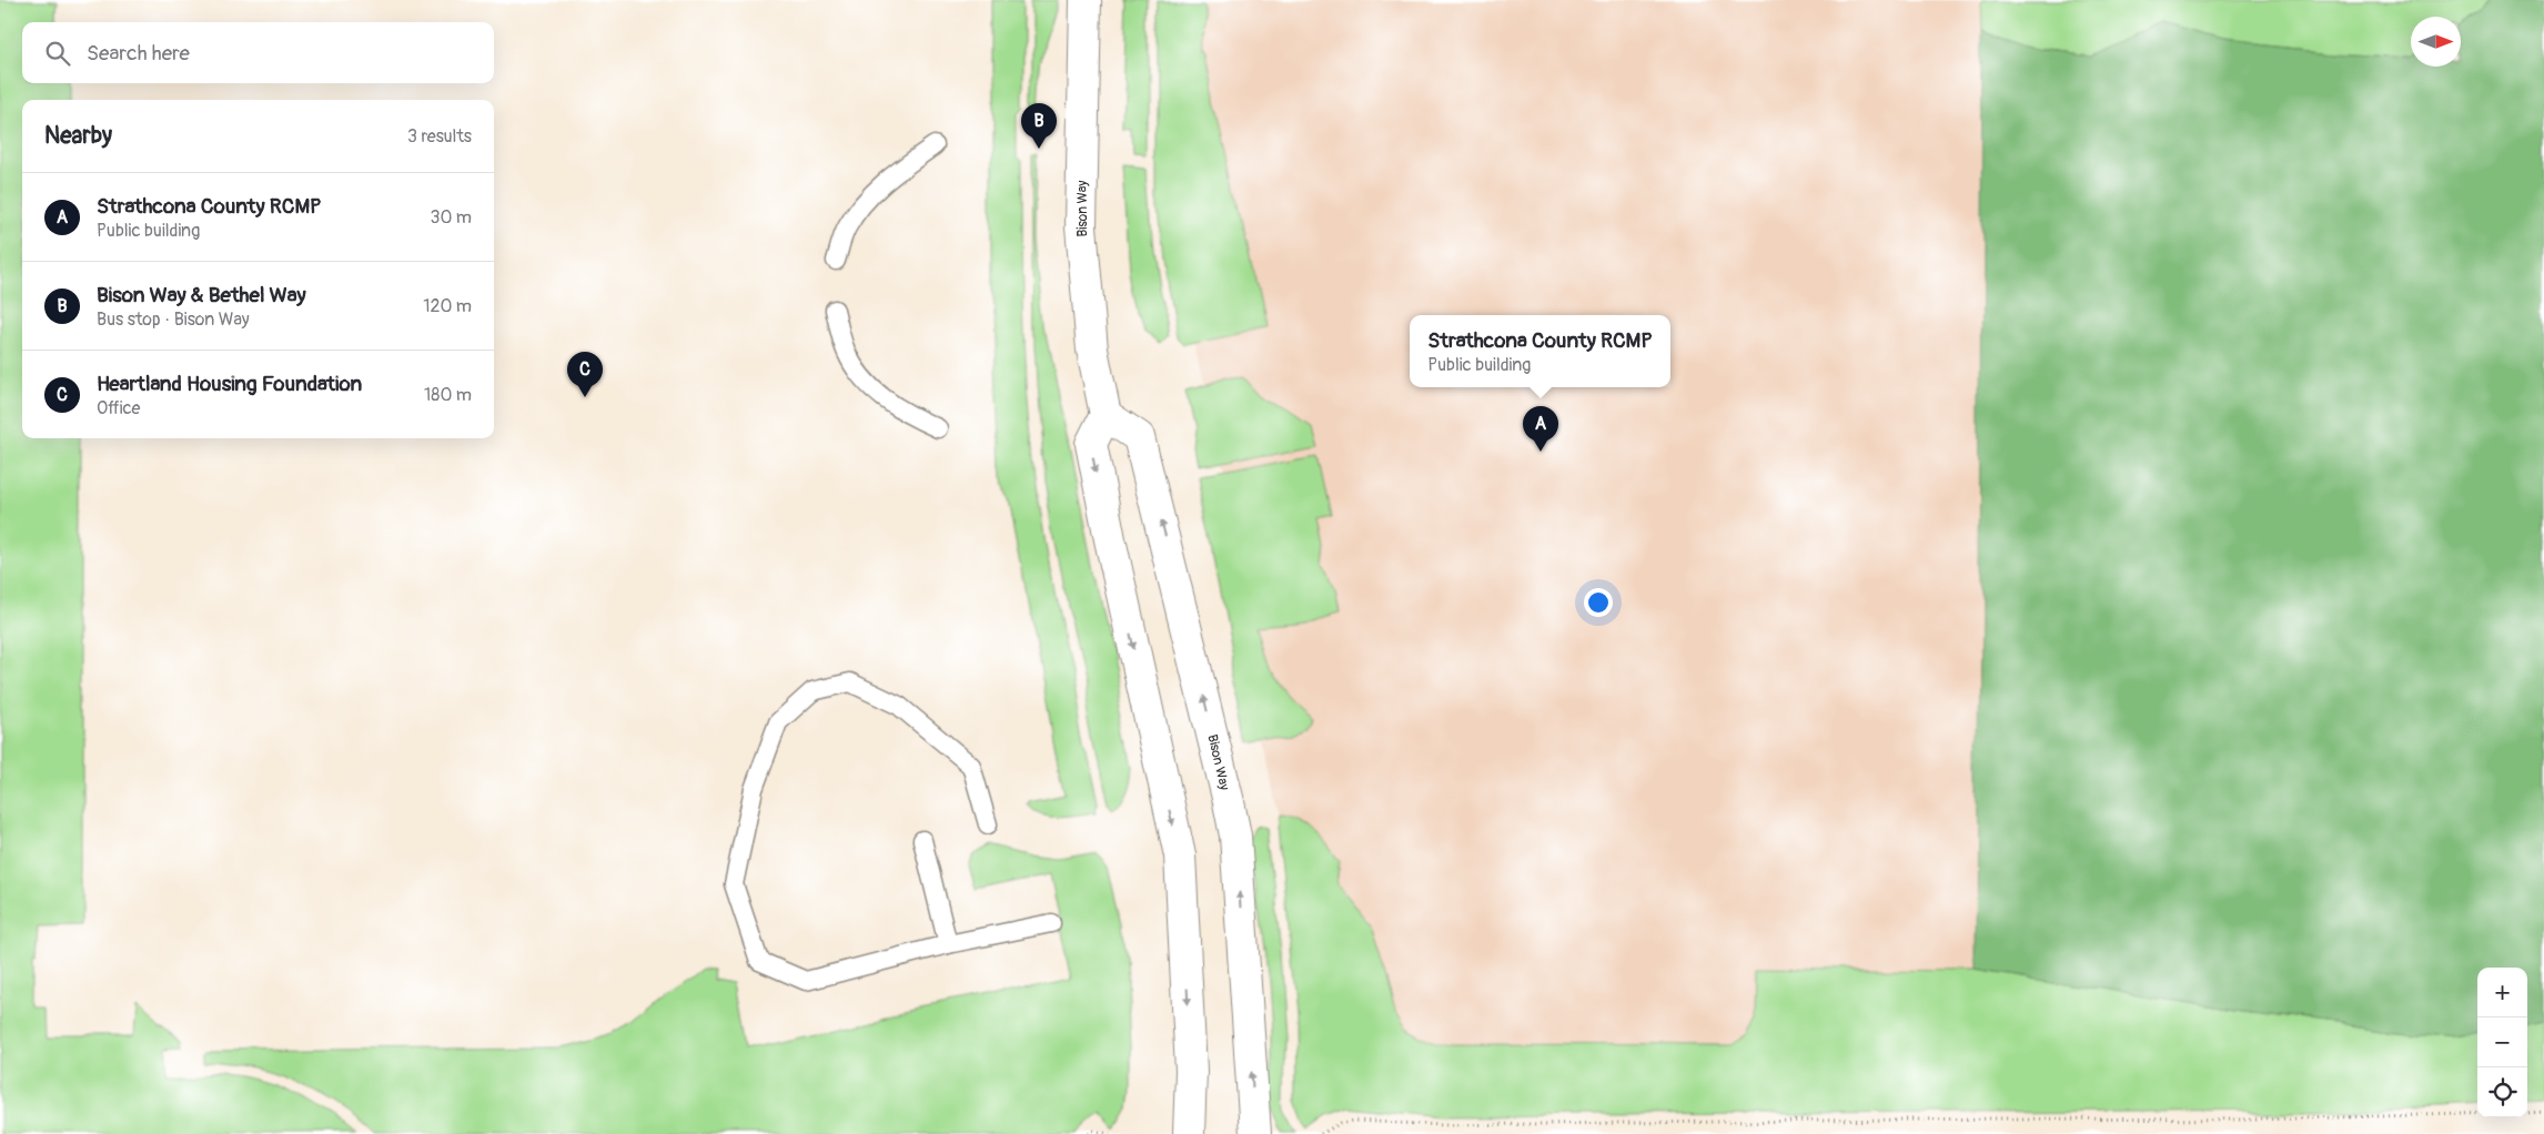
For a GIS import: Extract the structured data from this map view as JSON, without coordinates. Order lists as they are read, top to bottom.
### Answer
{
  "streets": {
    "street": ["Bison Way"]
  },
  "north": "right",
  "page": {
    "search": "Search here",
    "heading": ["Nearby", "3 results"],
    "pins": ["B", "C", "A"],
    "list": [
      {
        "mark": "A",
        "name": "Strathcona County RCMP",
        "note": "Public building",
        "value": "30 m"
      },
      {
        "mark": "B",
        "name": "Bison Way & Bethel Way",
        "note": "Bus stop · Bison Way",
        "value": "120 m"
      },
      {
        "mark": "C",
        "name": "Heartland Housing Foundation",
        "note": "Office",
        "value": "180 m"
      }
    ],
    "popup": ["Strathcona County RCMP", "Public building"],
    "map_buttons": ["+", "−"]
  }
}
